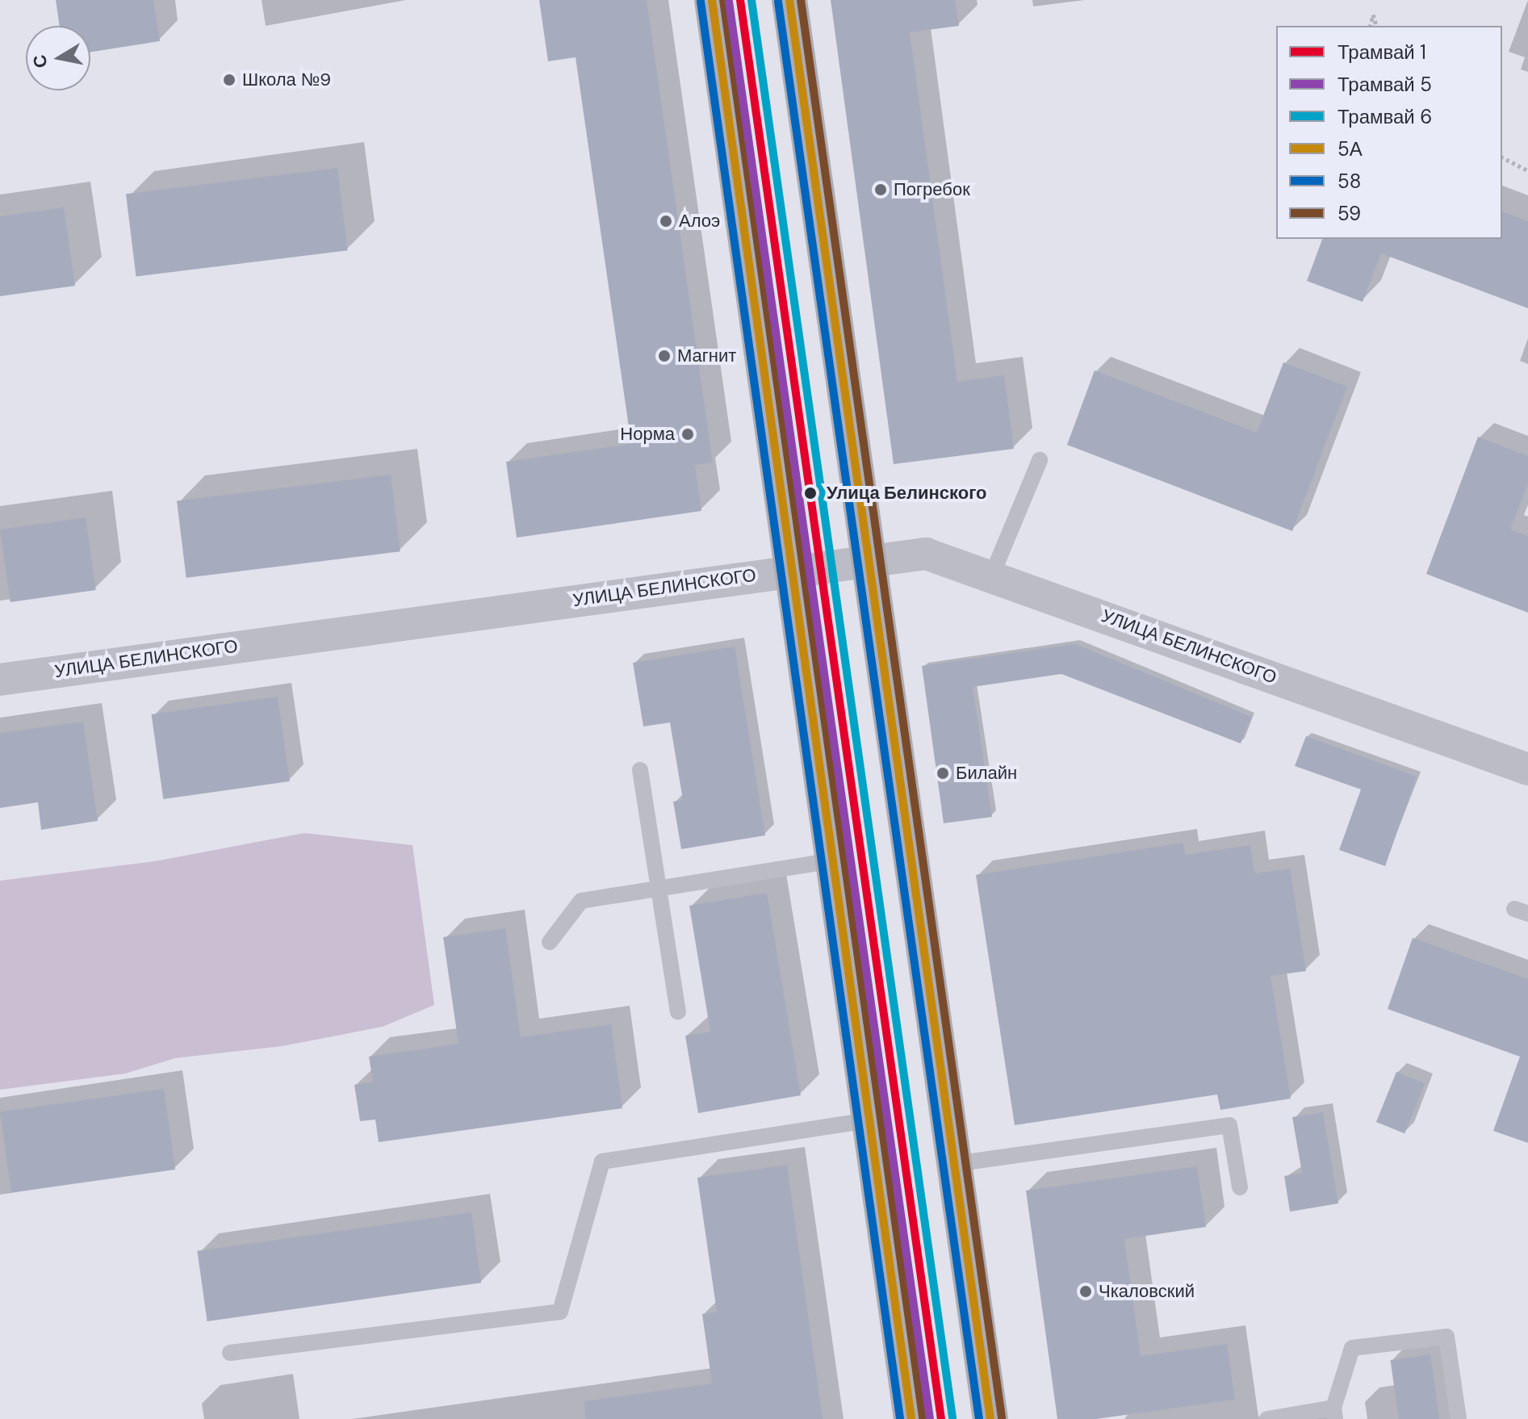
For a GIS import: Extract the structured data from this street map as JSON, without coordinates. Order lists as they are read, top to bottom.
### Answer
{
  "streets": {
    "street": ["УЛИЦА БЕЛИНСКОГО"]
  },
  "places": [
    "Школа №9",
    "Погребок",
    "Алоэ",
    "Магнит",
    "Норма",
    "Улица Белинского",
    "Билайн",
    "Чкаловский"
  ],
  "lines": [
    "tram line 1",
    "tram line 6",
    "transit line 5А",
    "transit line 59",
    "tram line 5",
    "transit line 58"
  ],
  "legend": [
    "Трамвай 1",
    "Трамвай 5",
    "Трамвай 6",
    "5А",
    "58",
    "59"
  ],
  "north": "left"
}
